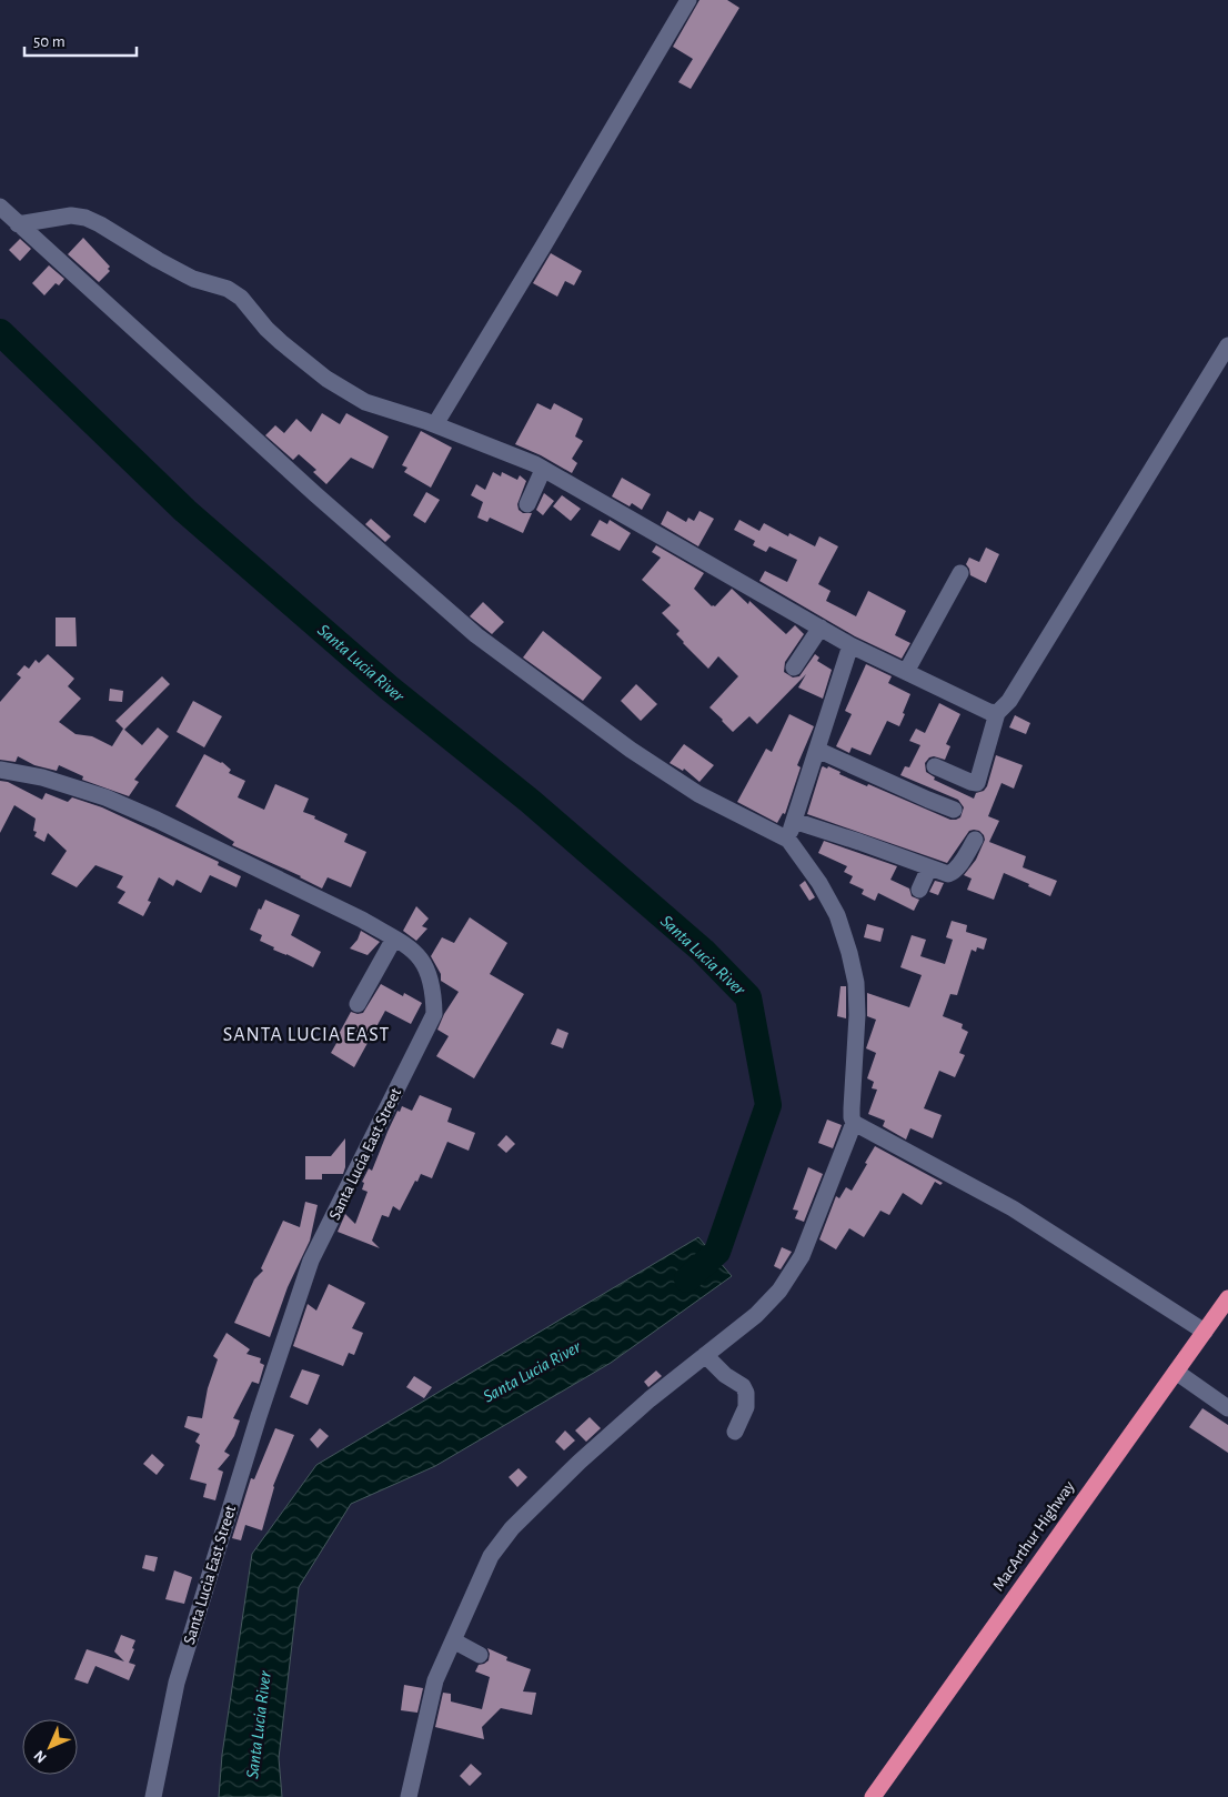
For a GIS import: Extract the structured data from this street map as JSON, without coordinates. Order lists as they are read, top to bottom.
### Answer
{
  "streets": {
    "highway": ["MacArthur Highway"],
    "street": ["Santa Lucia East Street"]
  },
  "districts": ["SANTA LUCIA EAST"],
  "water": ["Santa Lucia River"],
  "scale_bar": "50 m",
  "north": "bottom left"
}
